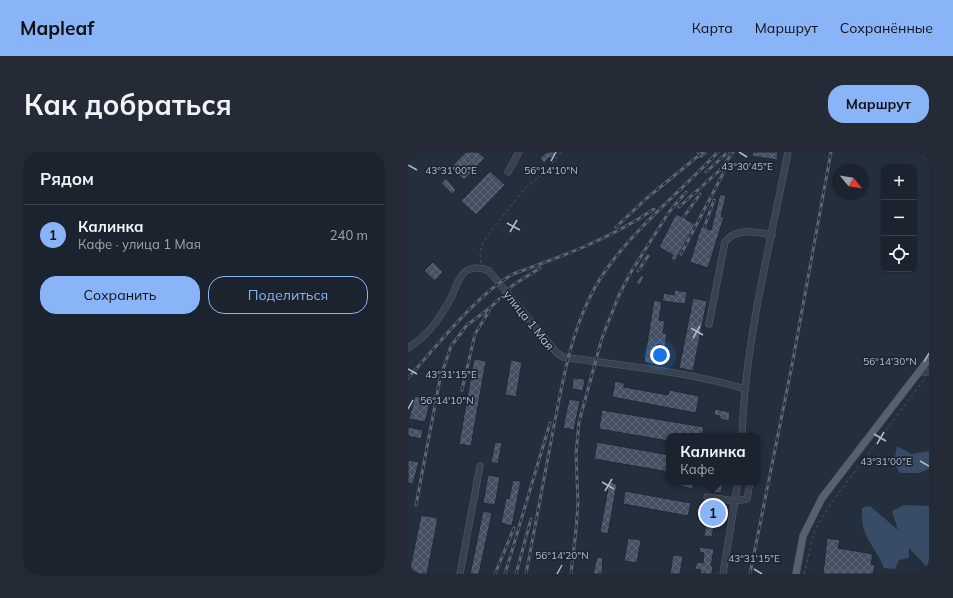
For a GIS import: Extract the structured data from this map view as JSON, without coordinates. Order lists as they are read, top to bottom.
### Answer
{
  "streets": {
    "street": ["улица 1 Мая"]
  },
  "north": "bottom right",
  "page": {
    "header": "Mapleaf",
    "nav": ["Карта", "Маршрут", "Сохранённые"],
    "buttons": [
      "Маршрут",
      ["Сохранить", "Поделиться"]
    ],
    "title": "Как добраться",
    "heading": "Рядом",
    "map_buttons": ["+", "−"],
    "list": [
      {
        "mark": "1",
        "name": "Калинка",
        "note": "Кафе · улица 1 Мая",
        "value": "240 m"
      }
    ],
    "popup": ["Калинка", "Кафе"],
    "pins": "1"
  },
  "coordinates": [
    "43°30'45\"E",
    "43°31'00\"E",
    "56°14'10\"N",
    "56°14'30\"N",
    "43°31'15\"E",
    "56°14'20\"N"
  ]
}
